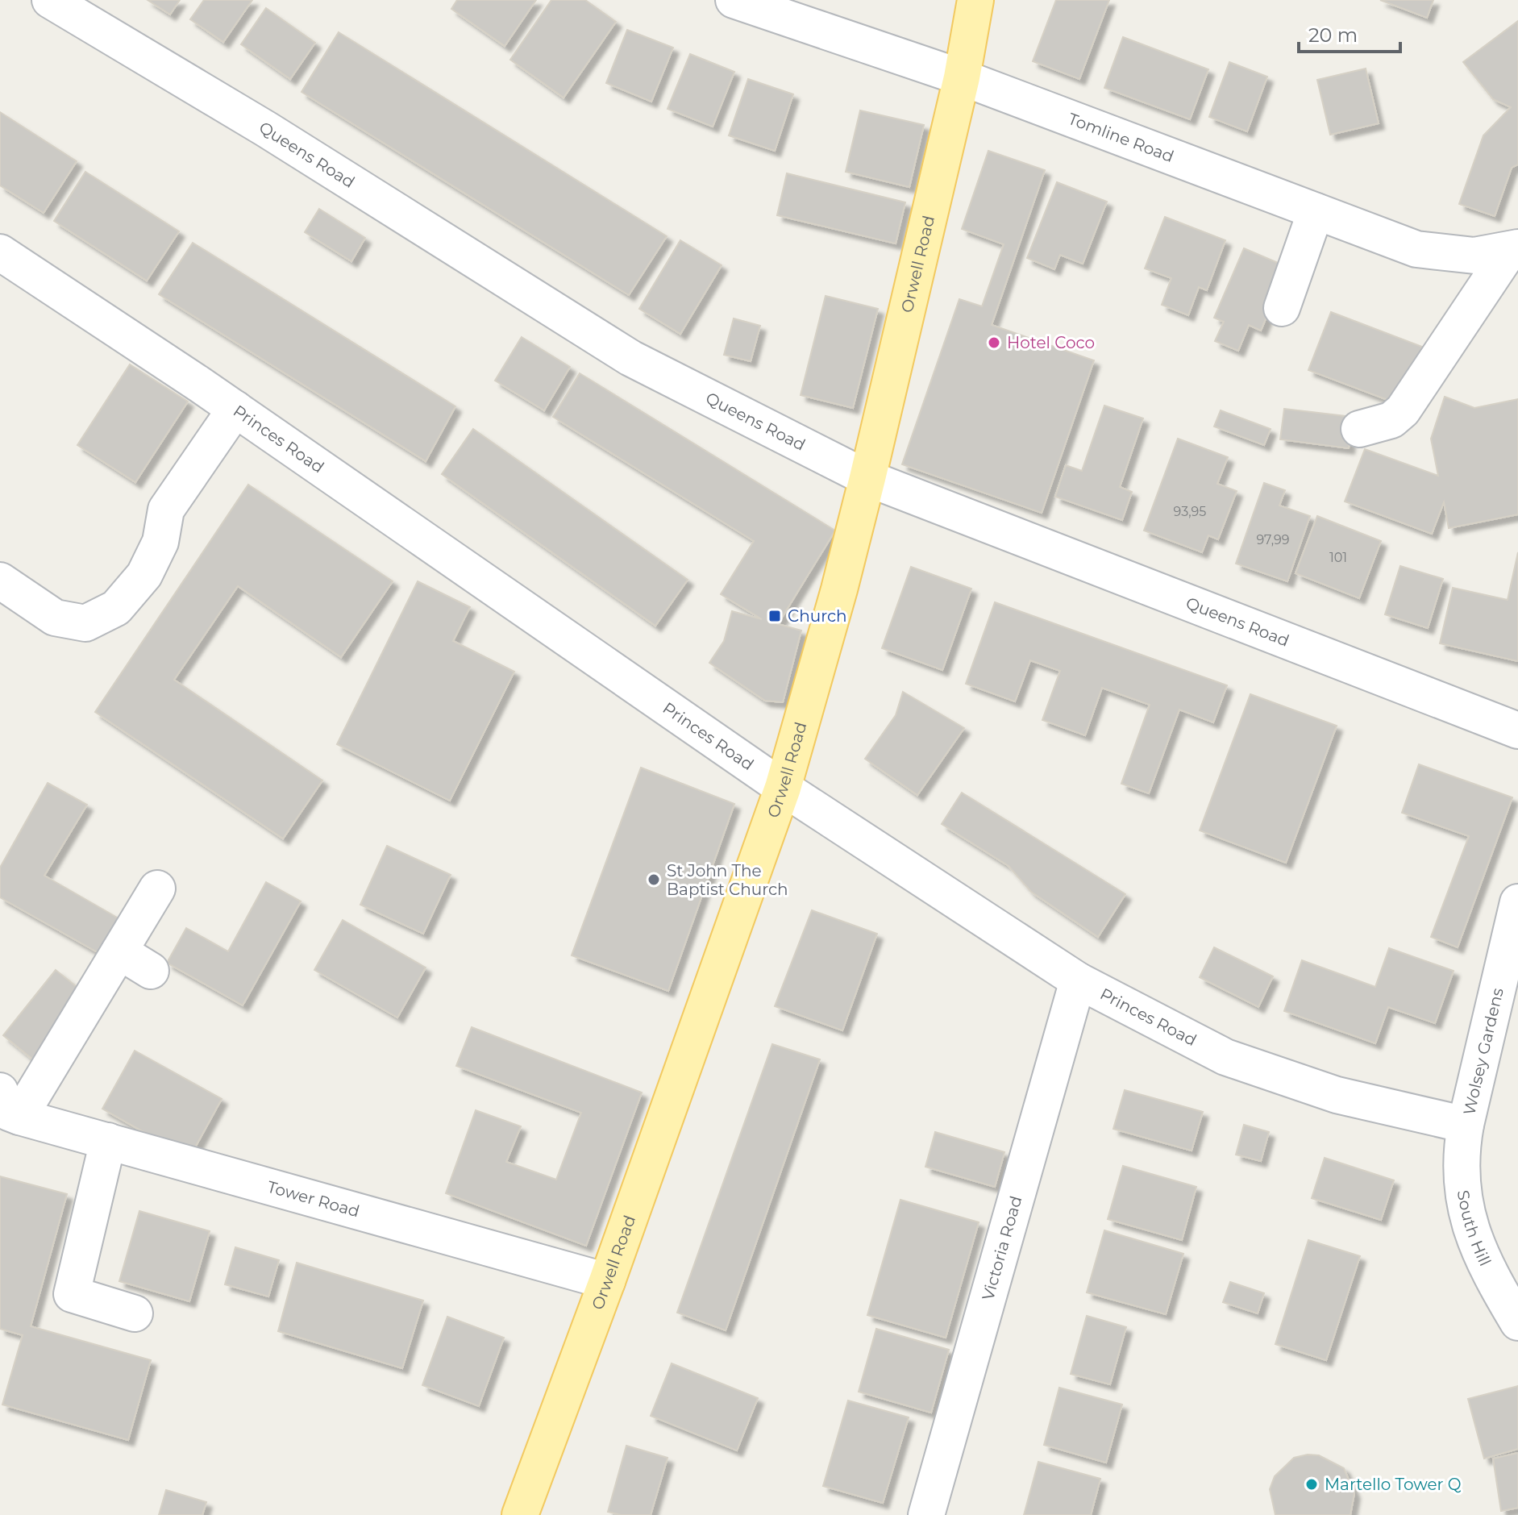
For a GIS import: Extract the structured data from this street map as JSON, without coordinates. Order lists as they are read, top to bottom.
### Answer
{
  "streets": {
    "main road": ["Orwell Road"],
    "street": [
      "Tomline Road",
      "Queens Road",
      "Princes Road",
      "Wolsey Gardens",
      "Tower Road",
      "South Hill",
      "Victoria Road"
    ]
  },
  "crossings": [
    ["Tomline Road", "Orwell Road"],
    ["Queens Road", "Orwell Road"],
    ["Orwell Road", "Princes Road"],
    ["Orwell Road", "Tower Road"],
    ["Princes Road", "Wolsey Gardens"],
    ["Princes Road", "South Hill"],
    ["Princes Road", "Victoria Road"],
    ["Wolsey Gardens", "South Hill"]
  ],
  "places": {
    "other": ["Hotel Coco", "St John The Baptist Church", "Martello Tower Q"],
    "transit": ["Church"]
  },
  "house_numbers": ["93,95", "97,99", "101"],
  "scale_bar": "20 m"
}
